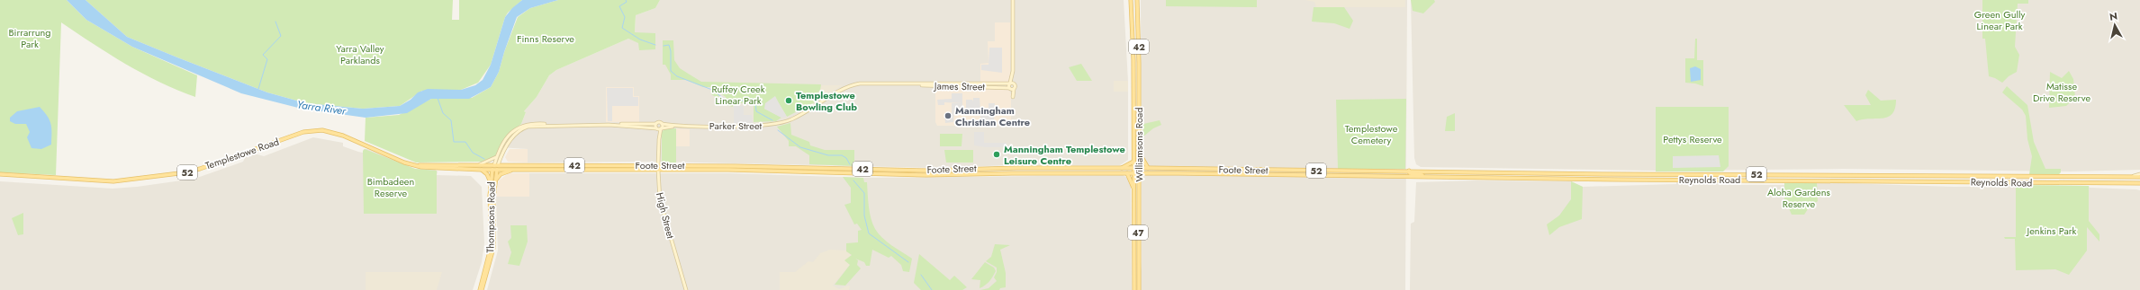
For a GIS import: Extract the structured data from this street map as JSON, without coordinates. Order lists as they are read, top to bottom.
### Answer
{
  "streets": {
    "main road": [
      "42",
      "James Street",
      "Parker Street",
      "Williamsons Road",
      "Templestowe Road",
      "Foote Street",
      "52",
      "Reynolds Road",
      "High Street",
      "Thompsons Road",
      "47"
    ]
  },
  "crossings": [
    ["42", "Foote Street"],
    ["42", "Thompsons Road"],
    ["James Street", "Parker Street"],
    ["Parker Street", "High Street"],
    ["Williamsons Road", "Foote Street"],
    ["Templestowe Road", "Foote Street"],
    ["Templestowe Road", "Thompsons Road"],
    ["Foote Street", "Reynolds Road"],
    ["Foote Street", "High Street"],
    ["Foote Street", "Thompsons Road"]
  ],
  "water": ["Yarra River"],
  "parks": [
    "Green Gully Linear Park",
    "Birrarrung Park",
    "Finns Reserve",
    "Yarra Valley Parklands",
    "Matisse Drive Reserve",
    "Ruffey Creek Linear Park",
    "Templestowe Cemetery",
    "Pettys Reserve",
    "Bimbadeen Reserve",
    "Aloha Gardens Reserve",
    "Jenkins Park"
  ],
  "places": ["Templestowe Bowling Club", "Manningham Christian Centre", "Manningham Templestowe Leisure Centre"],
  "north": "top"
}
